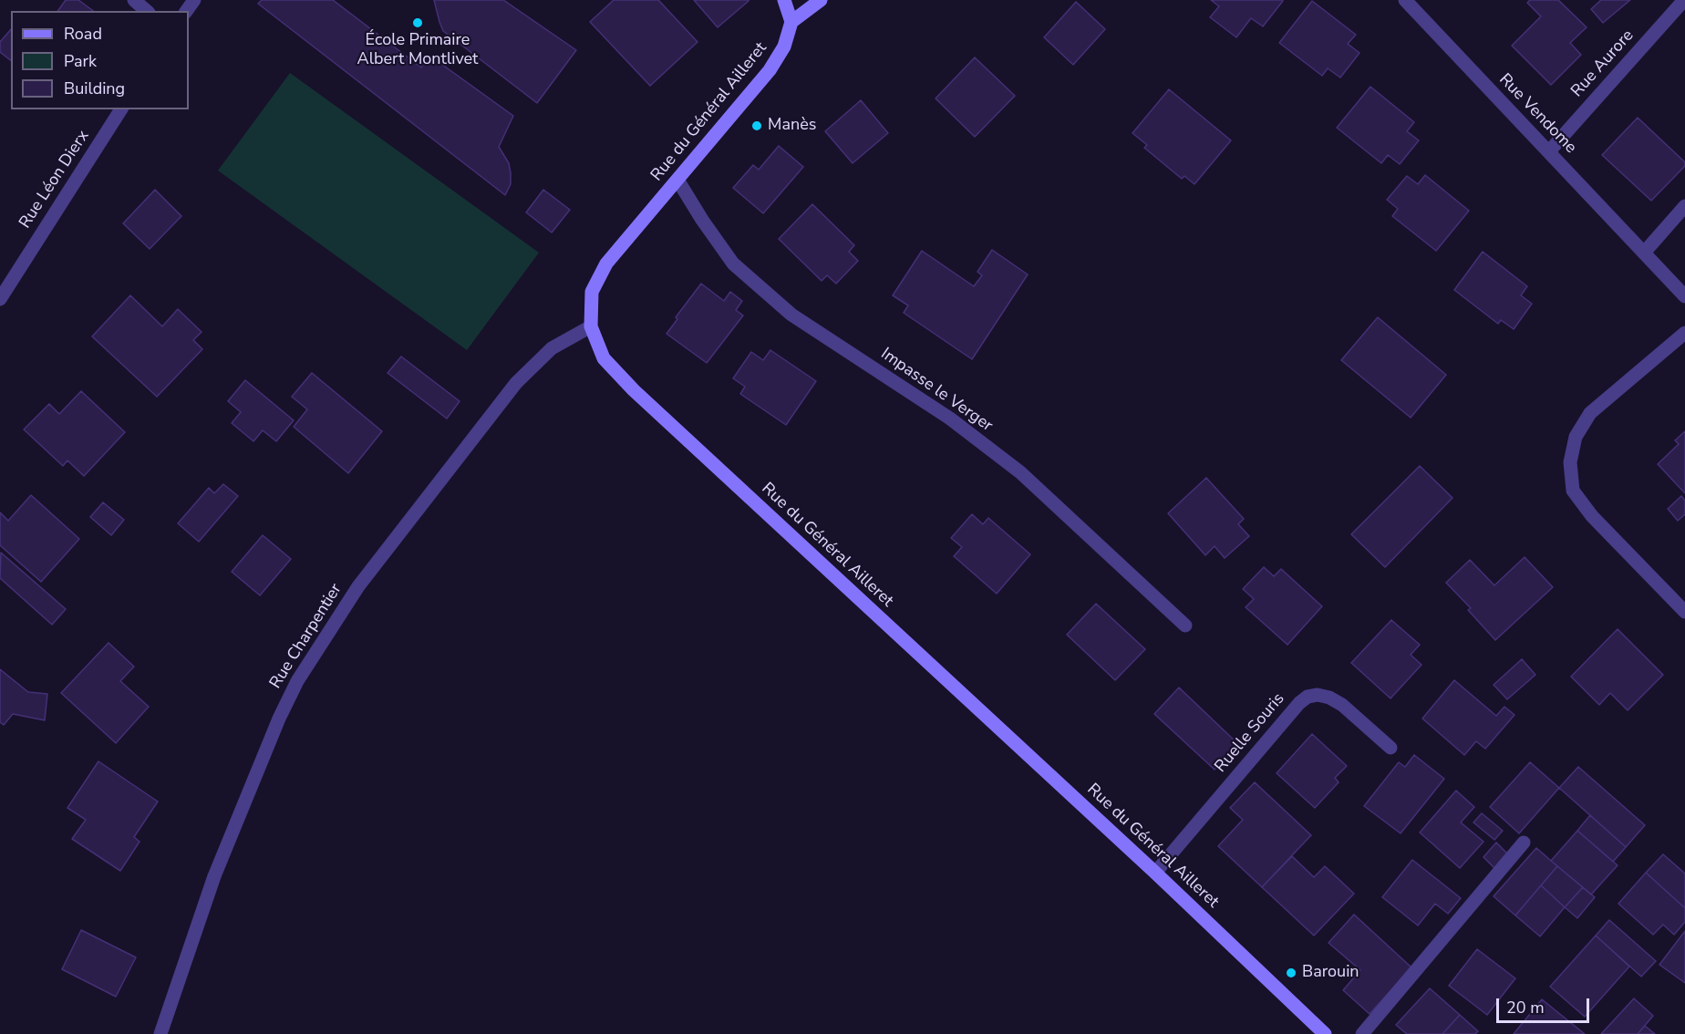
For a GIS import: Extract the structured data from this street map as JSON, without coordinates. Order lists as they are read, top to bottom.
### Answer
{
  "streets": {
    "main road": ["Rue du Général Ailleret"],
    "street": [
      "Rue Aurore",
      "Rue Vendome",
      "Rue Léon Dierx",
      "Impasse le Verger",
      "Rue Charpentier",
      "Ruelle Souris"
    ]
  },
  "crossings": [
    ["Rue Aurore", "Rue Vendome"],
    ["Rue du Général Ailleret", "Impasse le Verger"],
    ["Rue du Général Ailleret", "Rue Charpentier"],
    ["Rue du Général Ailleret", "Ruelle Souris"]
  ],
  "places": ["École Primaire Albert Montlivet", "Manès", "Barouin"],
  "legend": ["Road", "Park", "Building"],
  "scale_bar": "20 m"
}
